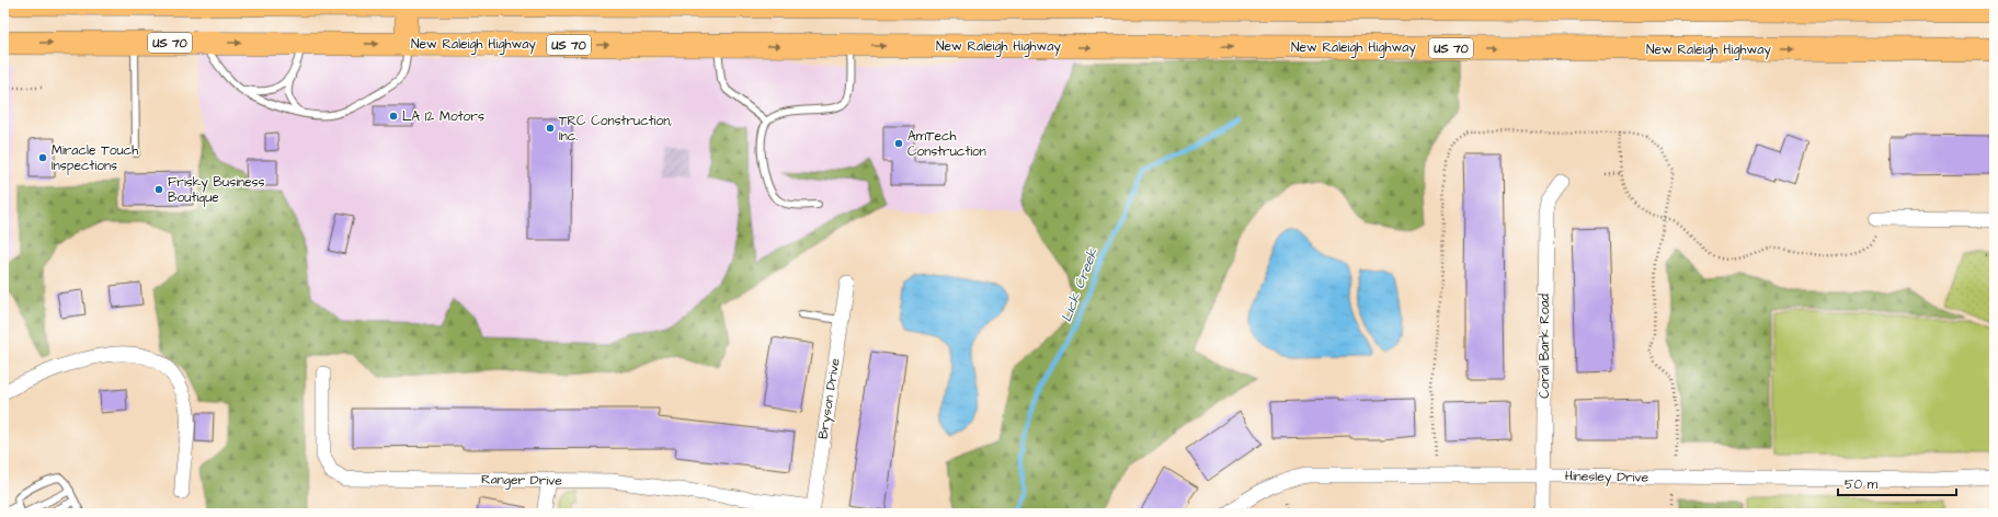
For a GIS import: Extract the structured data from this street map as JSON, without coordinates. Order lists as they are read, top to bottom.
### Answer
{
  "streets": {
    "highway": ["US 70", "New Raleigh Highway"],
    "street": [
      "Coral Bark Road",
      "Bryson Drive",
      "Hinesley Drive",
      "Ranger Drive"
    ]
  },
  "crossings": [
    ["Coral Bark Road", "Hinesley Drive"],
    ["Bryson Drive", "Ranger Drive"]
  ],
  "water": ["Lick Creek"],
  "places": [
    "LA 12 Motors",
    "TRC Construction, Inc.",
    "AmTech Construction",
    "Miracle Touch Inspections",
    "Frisky Business Boutique"
  ],
  "scale_bar": "50 m"
}
